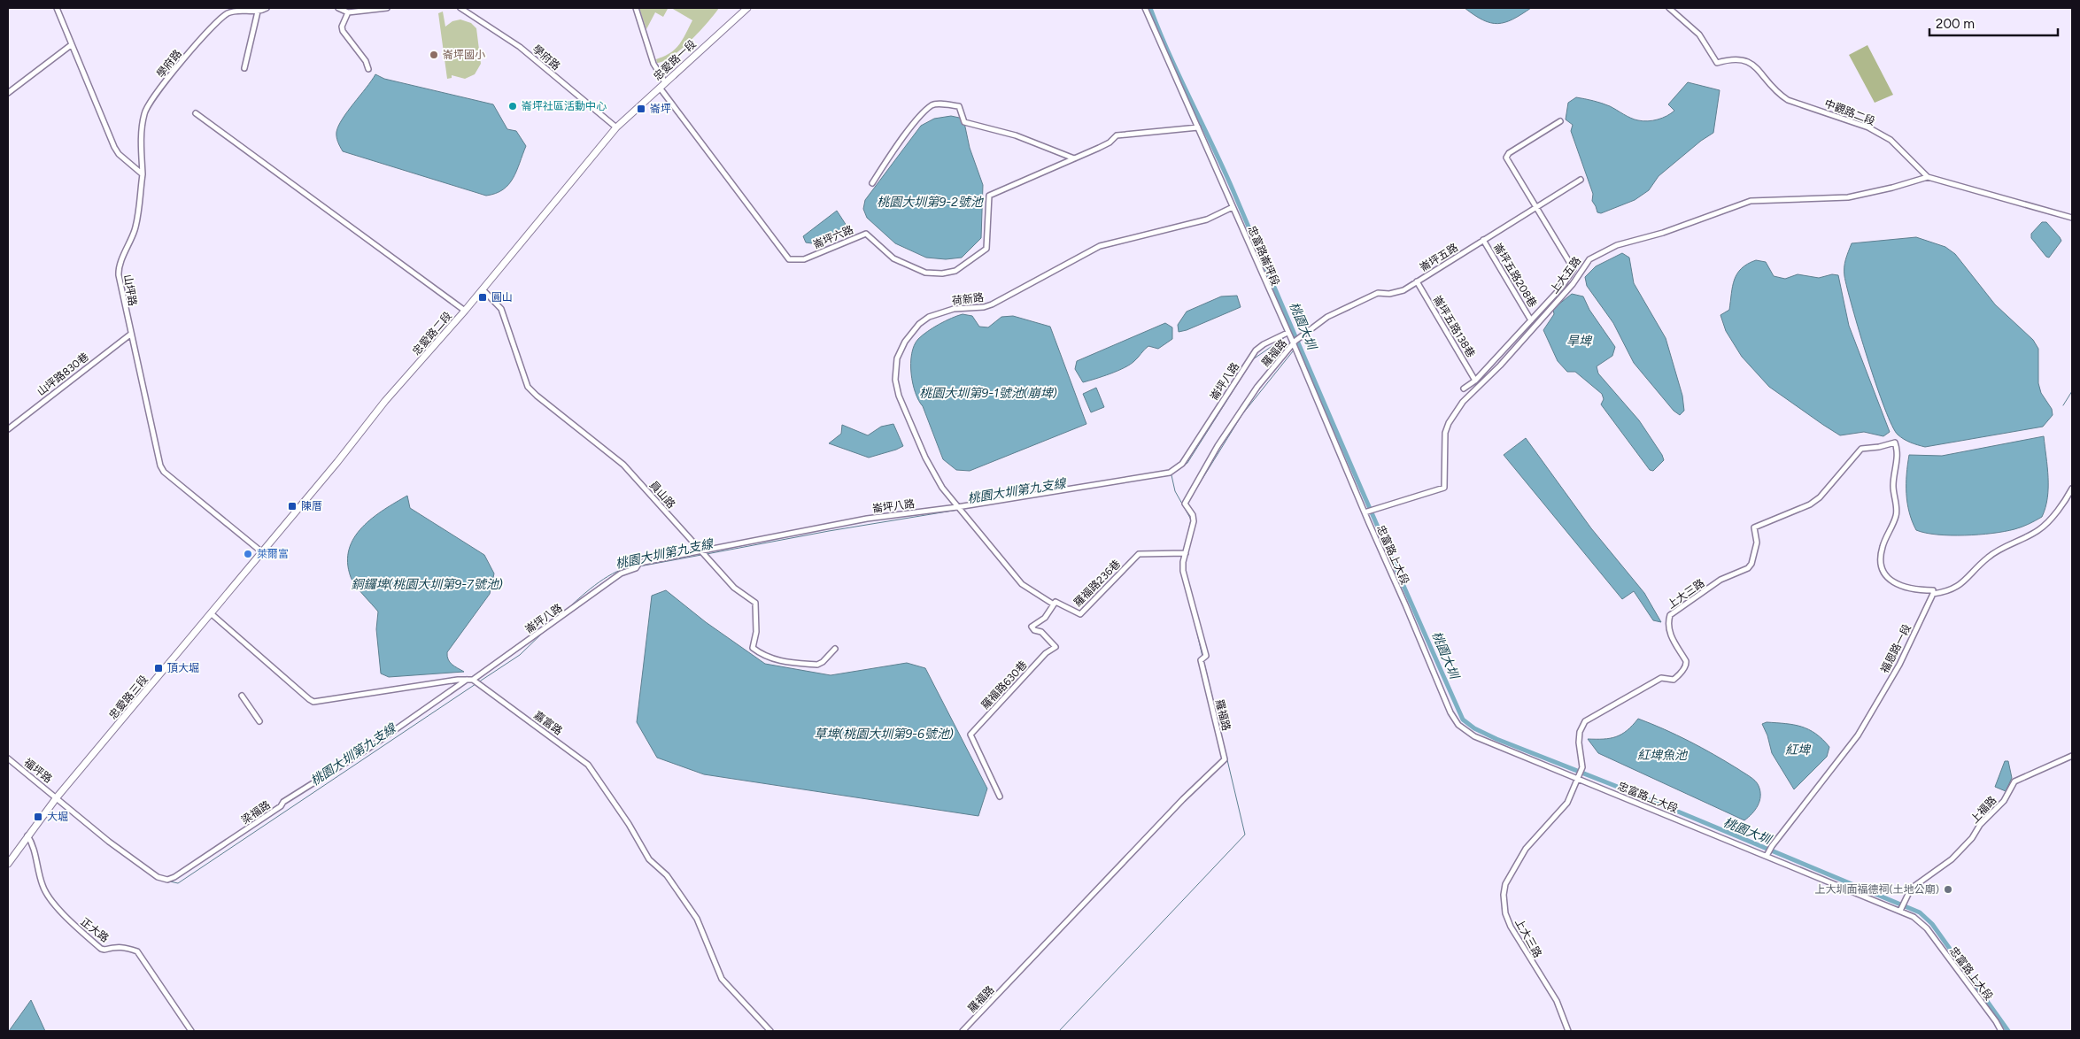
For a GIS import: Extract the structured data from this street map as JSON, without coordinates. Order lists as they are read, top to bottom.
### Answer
{
  "streets": {
    "main road": ["忠愛路一段", "忠愛路二段", "忠愛路三段"],
    "street": [
      "學府路",
      "中觀路二段",
      "崙坪六路",
      "忠富路崙坪段",
      "崙坪五路",
      "崙坪五路208巷",
      "上大五路",
      "山坪路",
      "荷新路",
      "崙坪五路138巷",
      "羅福路",
      "山坪路830巷",
      "崙坪八路",
      "員山路",
      "忠富路上大段",
      "羅福路236巷",
      "上大三路",
      "福恩路一段",
      "羅福路630巷",
      "嘉富路",
      "福坪路",
      "上福路",
      "梁福路",
      "正大路"
    ]
  },
  "crossings": [
    ["學府路", "忠愛路一段"],
    ["學府路", "山坪路"],
    ["學府路", "忠愛路二段"],
    ["忠愛路一段", "崙坪六路"],
    ["忠愛路一段", "忠愛路二段"],
    ["中觀路二段", "上大五路"],
    ["崙坪六路", "忠富路崙坪段"],
    ["忠富路崙坪段", "崙坪五路"],
    ["忠富路崙坪段", "上大五路"],
    ["忠富路崙坪段", "荷新路"],
    ["忠富路崙坪段", "羅福路"],
    ["忠富路崙坪段", "崙坪八路"],
    ["忠富路崙坪段", "忠富路上大段"],
    ["崙坪五路", "崙坪五路208巷"],
    ["崙坪五路", "崙坪五路138巷"],
    ["崙坪五路", "羅福路"],
    ["上大五路", "忠富路上大段"],
    ["山坪路", "忠愛路二段"],
    ["山坪路", "山坪路830巷"],
    ["山坪路", "忠愛路三段"],
    ["荷新路", "崙坪八路"],
    ["荷新路", "羅福路236巷"],
    ["忠愛路二段", "員山路"],
    ["忠愛路二段", "忠愛路三段"],
    ["羅福路", "羅福路236巷"],
    ["崙坪八路", "員山路"],
    ["崙坪八路", "羅福路236巷"],
    ["崙坪八路", "嘉富路"],
    ["忠富路上大段", "上大三路"],
    ["忠富路上大段", "福恩路一段"],
    ["忠富路上大段", "上福路"],
    ["羅福路236巷", "羅福路630巷"],
    ["上大三路", "福恩路一段"],
    ["忠愛路三段", "嘉富路"],
    ["忠愛路三段", "福坪路"],
    ["忠愛路三段", "梁福路"],
    ["忠愛路三段", "正大路"],
    ["嘉富路", "梁福路"],
    ["福坪路", "梁福路"]
  ],
  "water": [
    "桃園大圳第9-2號池",
    "桃園大圳",
    "旱埤",
    "桃園大圳第9-1號池(崩埤)",
    "桃園大圳第九支線",
    "銅鑼埤(桃園大圳第9-7號池)",
    "草埤(桃園大圳第9-6號池)",
    "紅埤",
    "紅埤魚池"
  ],
  "places": {
    "other": [
      "崙坪國小",
      "崙坪社區活動中心",
      "萊爾富",
      "上大圳面福德祠(土地公廟)"
    ],
    "transit": [
      "崙坪",
      "圓山",
      "陳厝",
      "頂大堀",
      "大堀"
    ]
  },
  "scale_bar": "200 m"
}
